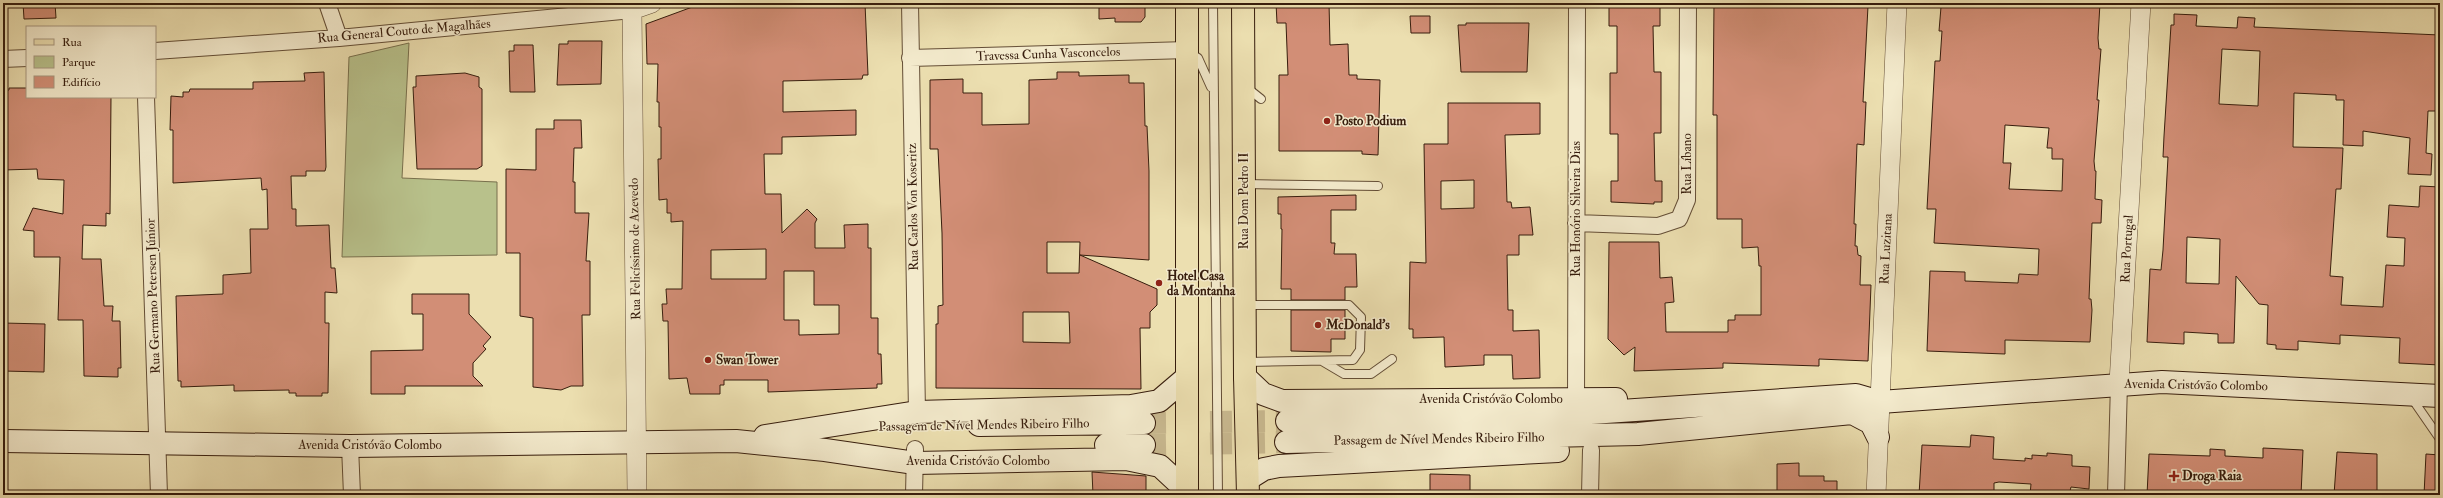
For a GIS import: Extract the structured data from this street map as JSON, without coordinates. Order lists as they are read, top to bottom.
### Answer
{
  "streets": {
    "main road": ["Rua Dom Pedro II", "Avenida Cristóvão Colombo", "Passagem de Nível Mendes Ribeiro Filho"],
    "street": [
      "Rua General Couto de Magalhães",
      "Travessa Cunha Vasconcelos",
      "Rua Líbano",
      "Rua Carlos Von Koseritz",
      "Rua Honório Silveira Dias",
      "Rua Felicíssimo de Azevedo",
      "Rua Luzitana",
      "Rua Portugal",
      "Rua Germano Petersen Júnior"
    ]
  },
  "crossings": [
    ["Rua General Couto de Magalhães", "Rua Felicíssimo de Azevedo"],
    ["Travessa Cunha Vasconcelos", "Rua Carlos Von Koseritz"],
    ["Rua Líbano", "Rua Honório Silveira Dias"],
    ["Rua Dom Pedro II", "Avenida Cristóvão Colombo"],
    ["Rua Carlos Von Koseritz", "Avenida Cristóvão Colombo"],
    ["Rua Honório Silveira Dias", "Avenida Cristóvão Colombo"],
    ["Rua Honório Silveira Dias", "Passagem de Nível Mendes Ribeiro Filho"],
    ["Rua Felicíssimo de Azevedo", "Avenida Cristóvão Colombo"],
    ["Rua Luzitana", "Avenida Cristóvão Colombo"],
    ["Rua Portugal", "Avenida Cristóvão Colombo"],
    ["Rua Germano Petersen Júnior", "Avenida Cristóvão Colombo"],
    ["Avenida Cristóvão Colombo", "Passagem de Nível Mendes Ribeiro Filho"]
  ],
  "places": {
    "other": [
      "Posto Podium",
      "Hotel Casa da Montanha",
      "McDonald's",
      "Swan Tower"
    ],
    "health": ["Droga Raia"]
  },
  "legend": ["Rua", "Parque", "Edifício"]
}
